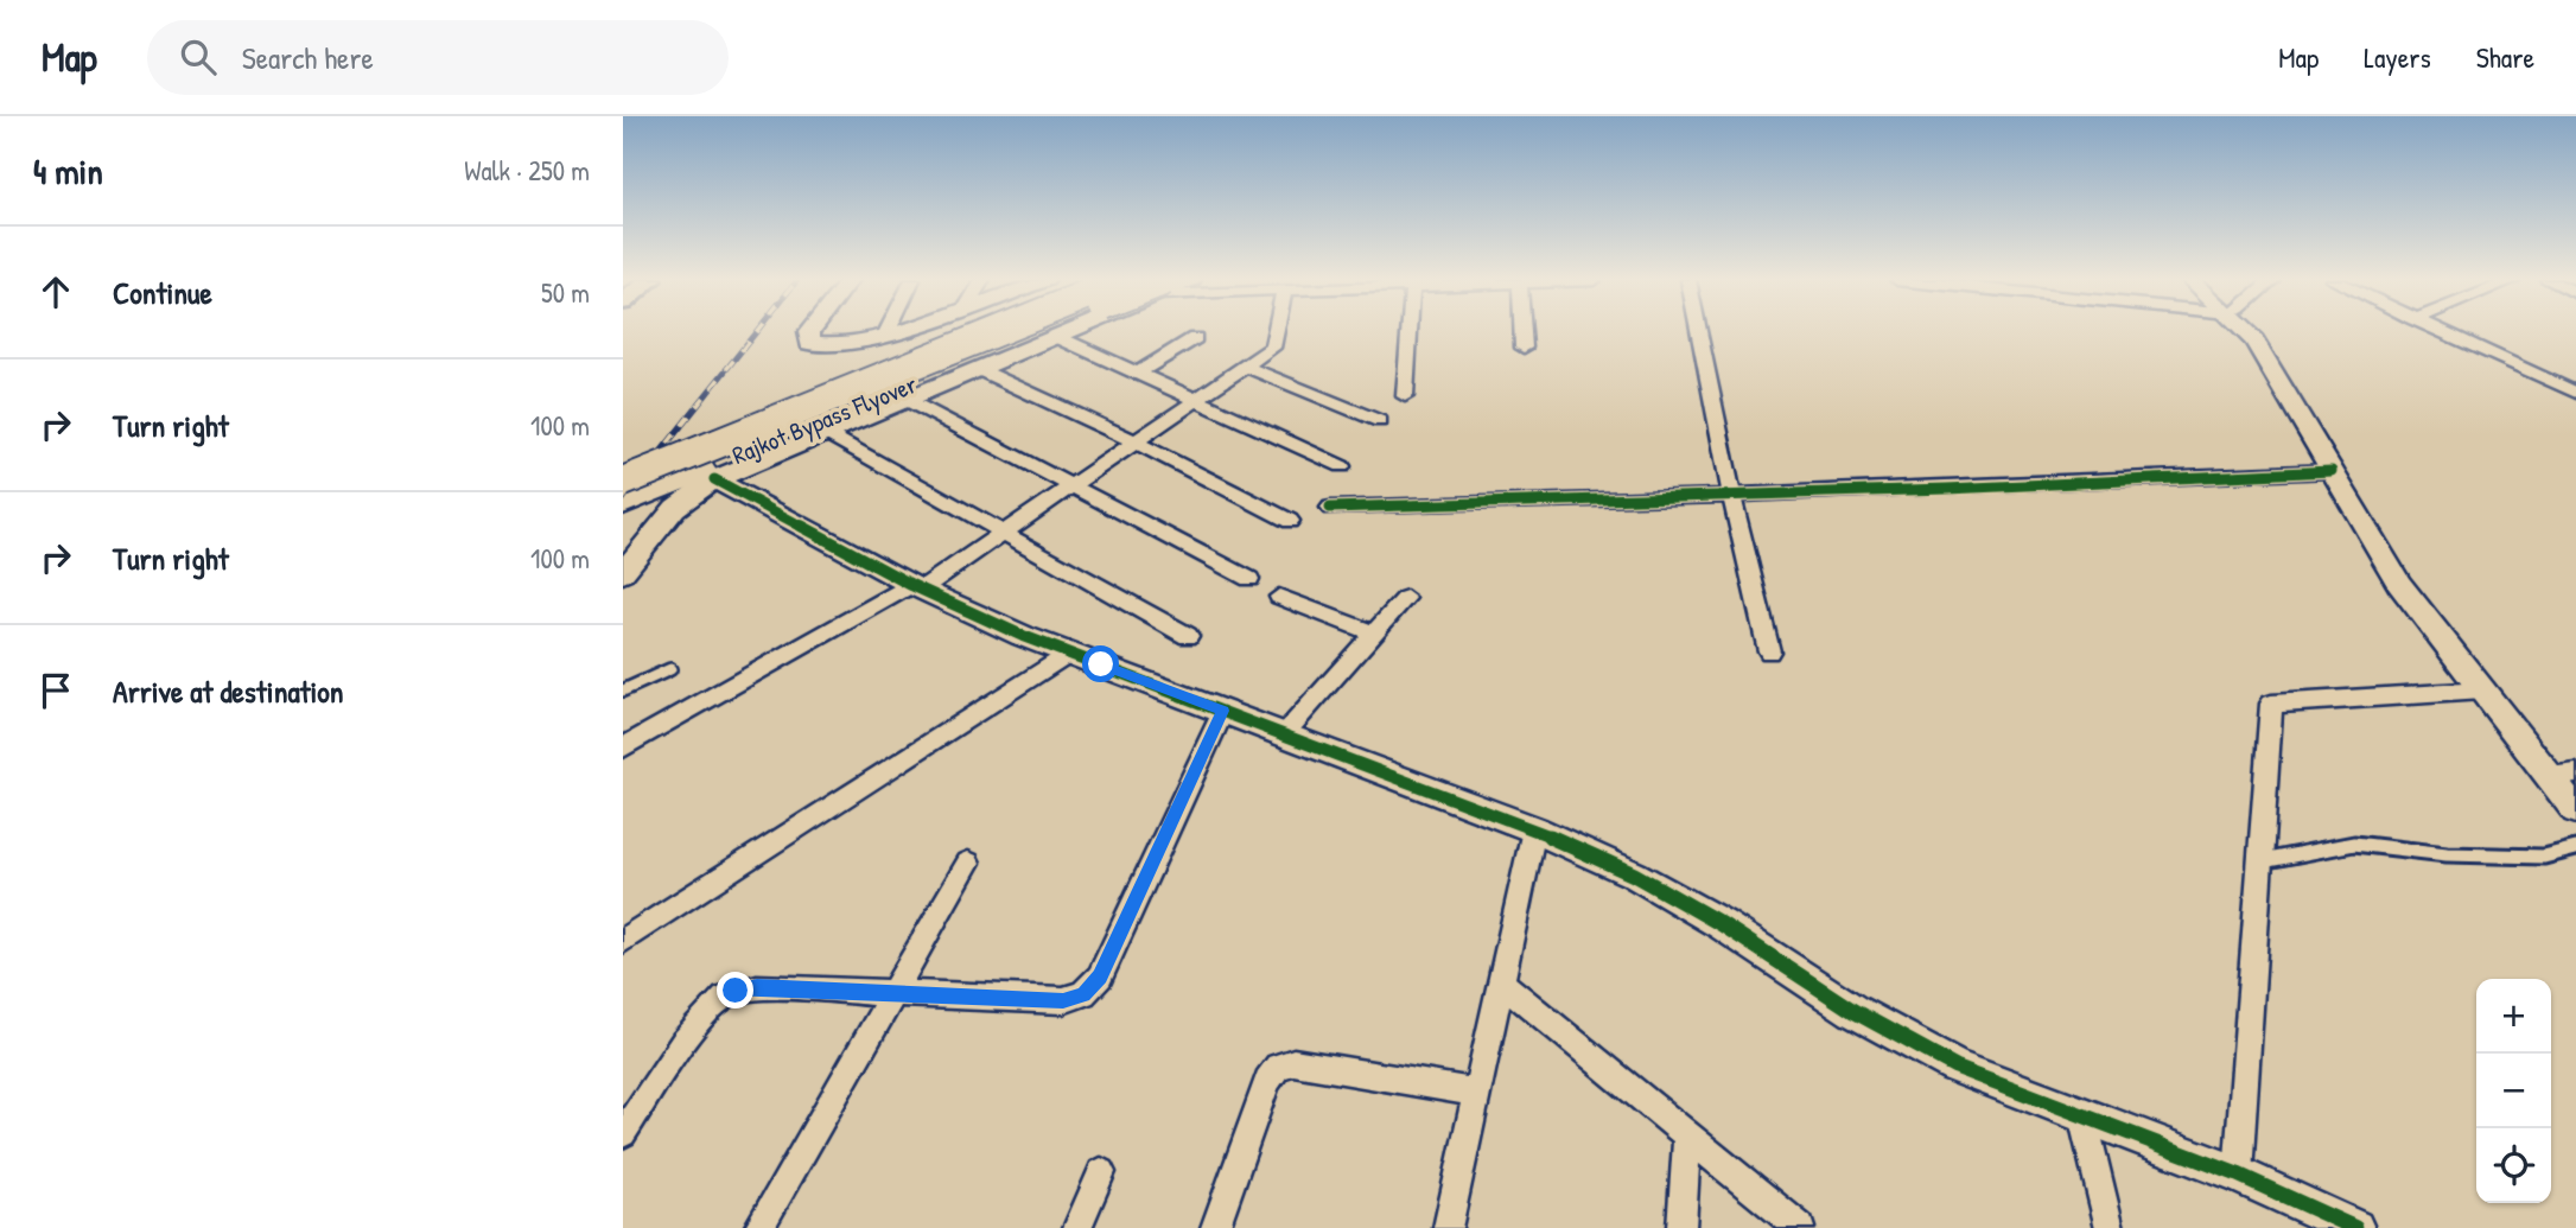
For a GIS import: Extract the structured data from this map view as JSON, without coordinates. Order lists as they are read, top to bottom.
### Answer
{
  "streets": {
    "highway": ["Rajkot Bypass Flyover"]
  },
  "page": {
    "header": "Map",
    "search": "Search here",
    "nav": ["Map", "Layers", "Share"],
    "heading": ["4 min", "Walk · 250 m"],
    "list": [
      ["Continue", "50 m"],
      ["Turn right", "100 m"],
      ["Turn right", "100 m"],
      "Arrive at destination"
    ],
    "map_buttons": ["+", "−"]
  }
}
